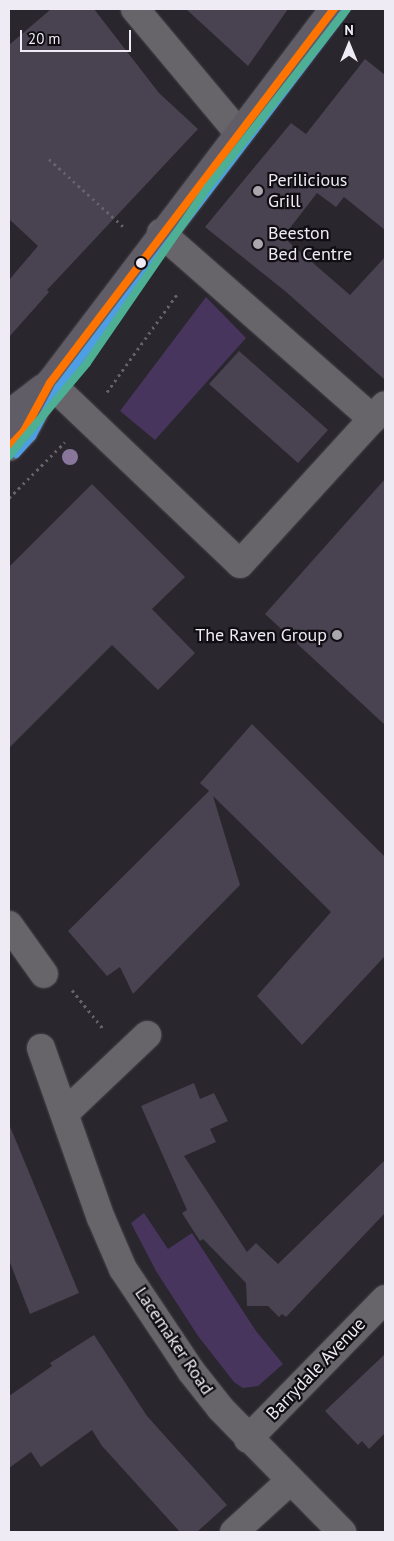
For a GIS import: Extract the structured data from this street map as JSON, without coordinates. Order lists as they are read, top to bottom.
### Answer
{
  "streets": {
    "street": ["Lacemaker Road", "Barrydale Avenue"]
  },
  "crossings": [
    ["Lacemaker Road", "Barrydale Avenue"]
  ],
  "places": ["Perilicious Grill", "Beeston Bed Centre", "The Raven Group"],
  "scale_bar": "20 m",
  "north": "top"
}
